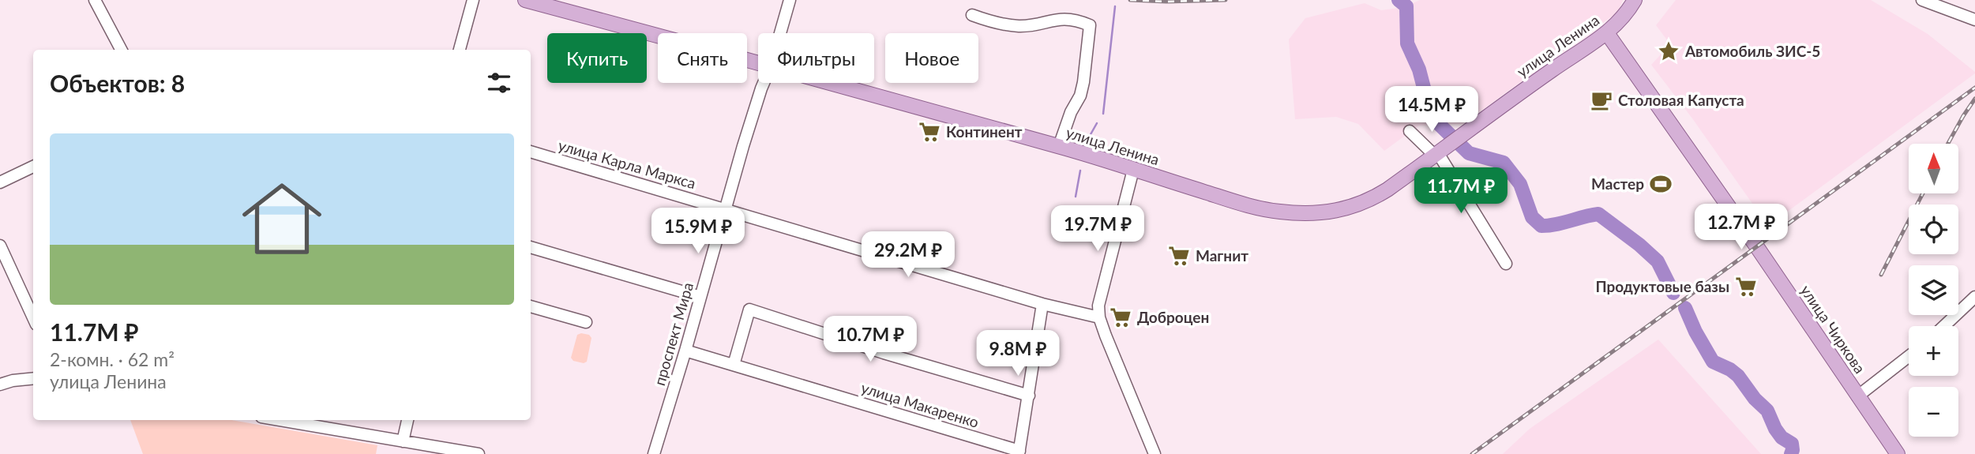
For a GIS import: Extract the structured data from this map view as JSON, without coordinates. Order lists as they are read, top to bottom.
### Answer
{
  "streets": {
    "main road": ["улица Ленина", "улица Чиркова"],
    "street": ["улица Карла Маркса", "проспект Мира", "улица Макаренко"]
  },
  "crossings": [
    ["улица Ленина", "улица Чиркова"],
    ["улица Карла Маркса", "проспект Мира"],
    ["проспект Мира", "улица Макаренко"]
  ],
  "places": {
    "place": ["Автомобиль ЗИС-5"],
    "cafe": ["Столовая Капуста"],
    "supermarket": [
      "Континент",
      "Магнит",
      "Продуктовые базы",
      "Доброцен"
    ],
    "sports": ["Мастер"]
  },
  "north": "top",
  "page": {
    "chip": [
      "Купить",
      "Снять",
      "Фильтры",
      "Новое"
    ],
    "heading": "Объектов: 8",
    "price": [
      "14.5M ₽",
      "11.7M ₽",
      "12.7M ₽",
      "19.7M ₽",
      "15.9M ₽",
      "29.2M ₽",
      "10.7M ₽",
      "9.8M ₽"
    ],
    "list": [
      {
        "name": "11.7M ₽",
        "note": "2-комн. · 62 m² · улица Ленина"
      }
    ],
    "map_buttons": ["+", "−"]
  }
}
